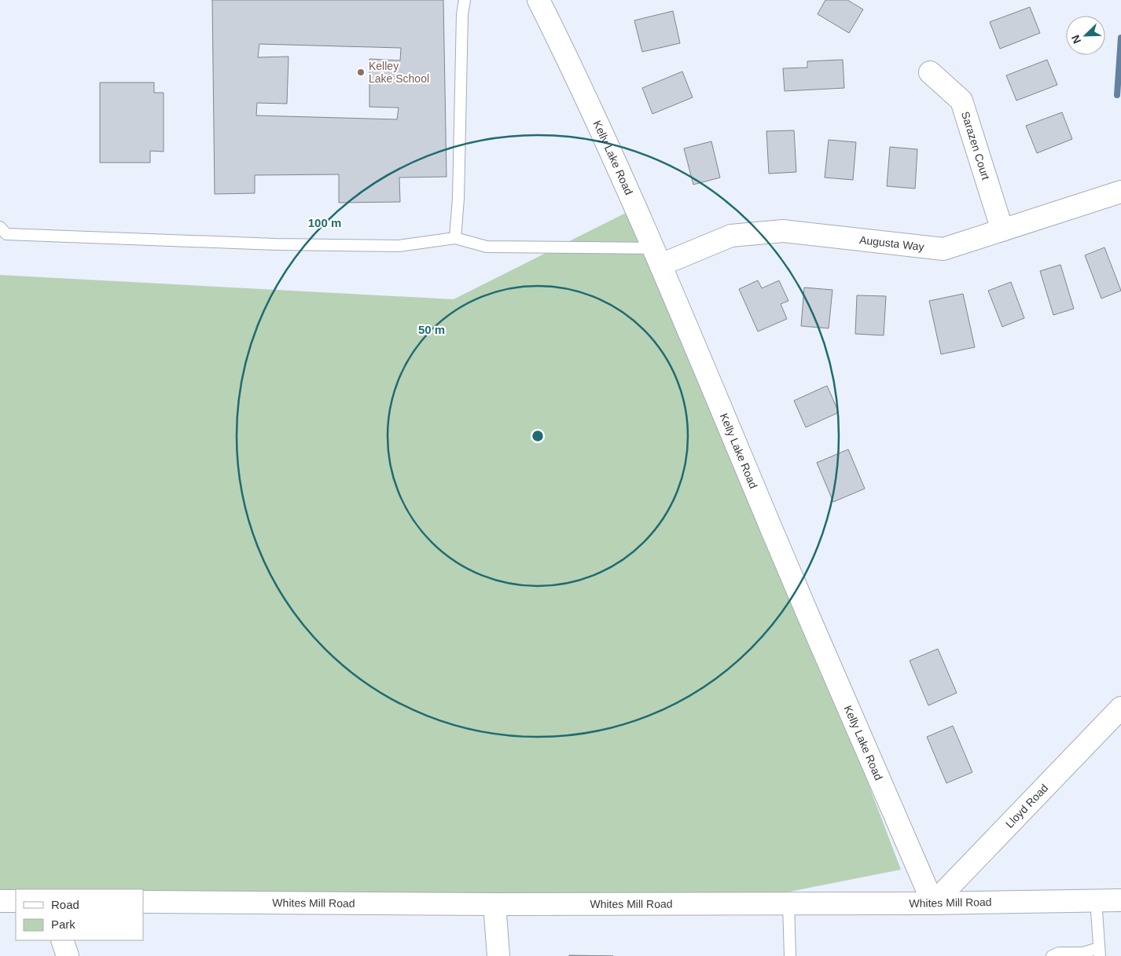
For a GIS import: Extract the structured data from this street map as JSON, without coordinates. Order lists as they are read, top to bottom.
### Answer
{
  "streets": {
    "street": [
      "Sarazen Court",
      "Kelly Lake Road",
      "Augusta Way",
      "Lloyd Road",
      "Whites Mill Road"
    ]
  },
  "crossings": [
    ["Sarazen Court", "Augusta Way"],
    ["Kelly Lake Road", "Augusta Way"],
    ["Kelly Lake Road", "Lloyd Road"],
    ["Kelly Lake Road", "Whites Mill Road"],
    ["Lloyd Road", "Whites Mill Road"]
  ],
  "places": ["Kelley Lake School"],
  "legend": ["Road", "Park"],
  "north": "bottom left",
  "rings": ["100 m", "50 m"]
}
